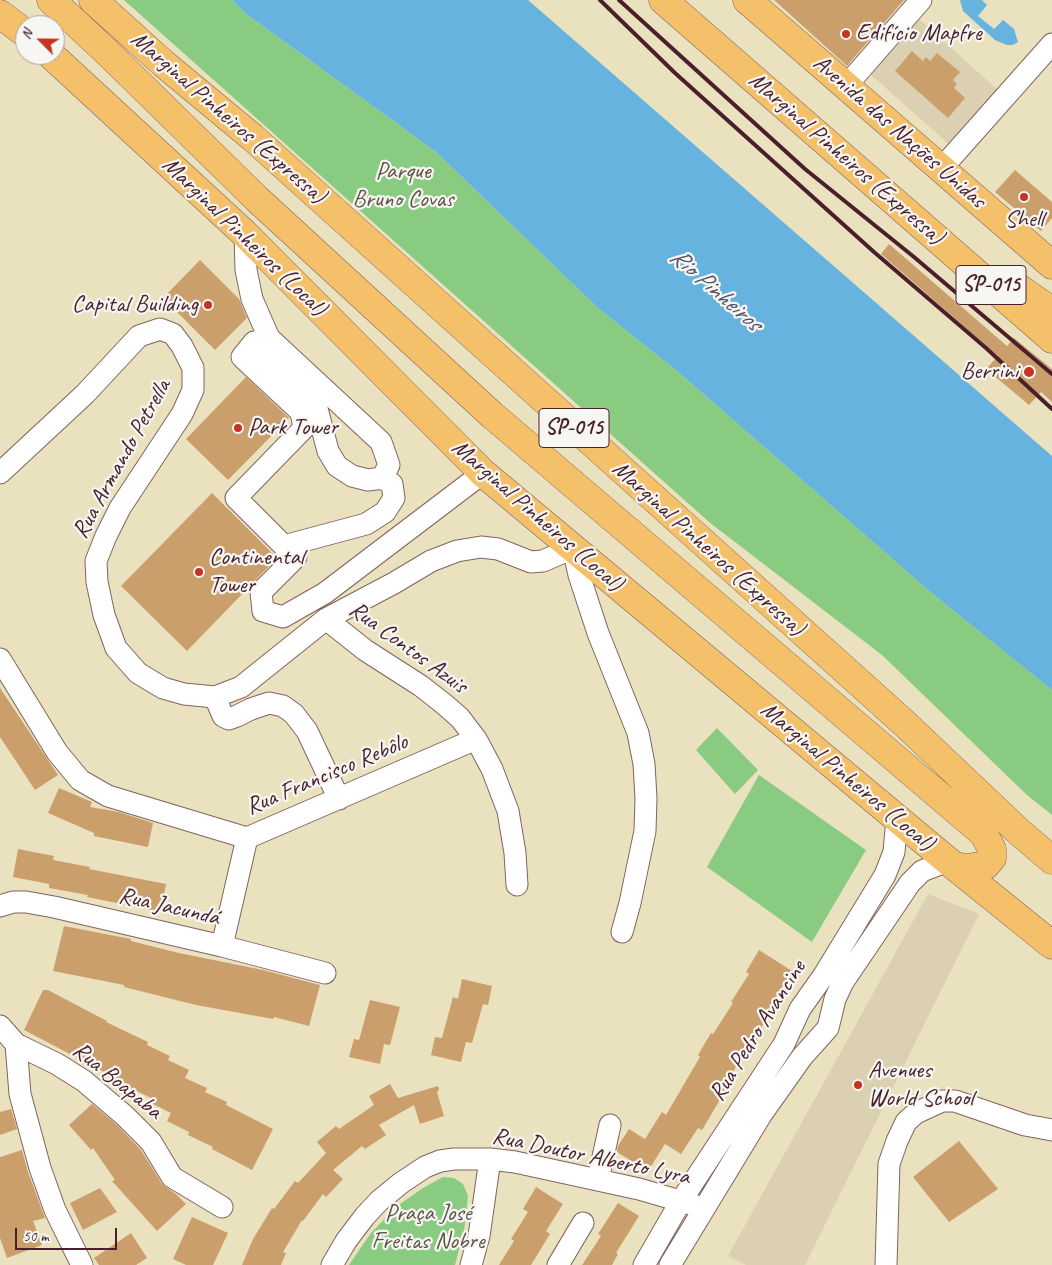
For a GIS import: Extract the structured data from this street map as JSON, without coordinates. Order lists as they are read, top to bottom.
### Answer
{
  "streets": {
    "highway": [
      "Marginal Pinheiros (Expressa)",
      "Avenida das Nações Unidas",
      "Marginal Pinheiros (Local)",
      "SP-015"
    ],
    "street": [
      "Rua Armando Petrella",
      "Rua Contos Azuis",
      "Rua Francisco Rebôlo",
      "Rua Jacundá",
      "Rua Pedro Avancine",
      "Rua Boapaba",
      "Rua Doutor Alberto Lyra"
    ]
  },
  "crossings": [
    ["Marginal Pinheiros (Local)", "Rua Armando Petrella"],
    ["Marginal Pinheiros (Local)", "Rua Pedro Avancine"],
    ["Rua Armando Petrella", "Rua Contos Azuis"],
    ["Rua Contos Azuis", "Rua Francisco Rebôlo"],
    ["Rua Pedro Avancine", "Rua Doutor Alberto Lyra"]
  ],
  "water": ["Rio Pinheiros"],
  "parks": ["Parque Bruno Covas", "Praça José Freitas Nobre"],
  "places": [
    "Edifício Mapfre",
    "Shell",
    "Capital Building",
    "Berrini",
    "Park Tower",
    "Continental Tower",
    "Avenues World School"
  ],
  "scale_bar": "50 m",
  "north": "top left"
}
